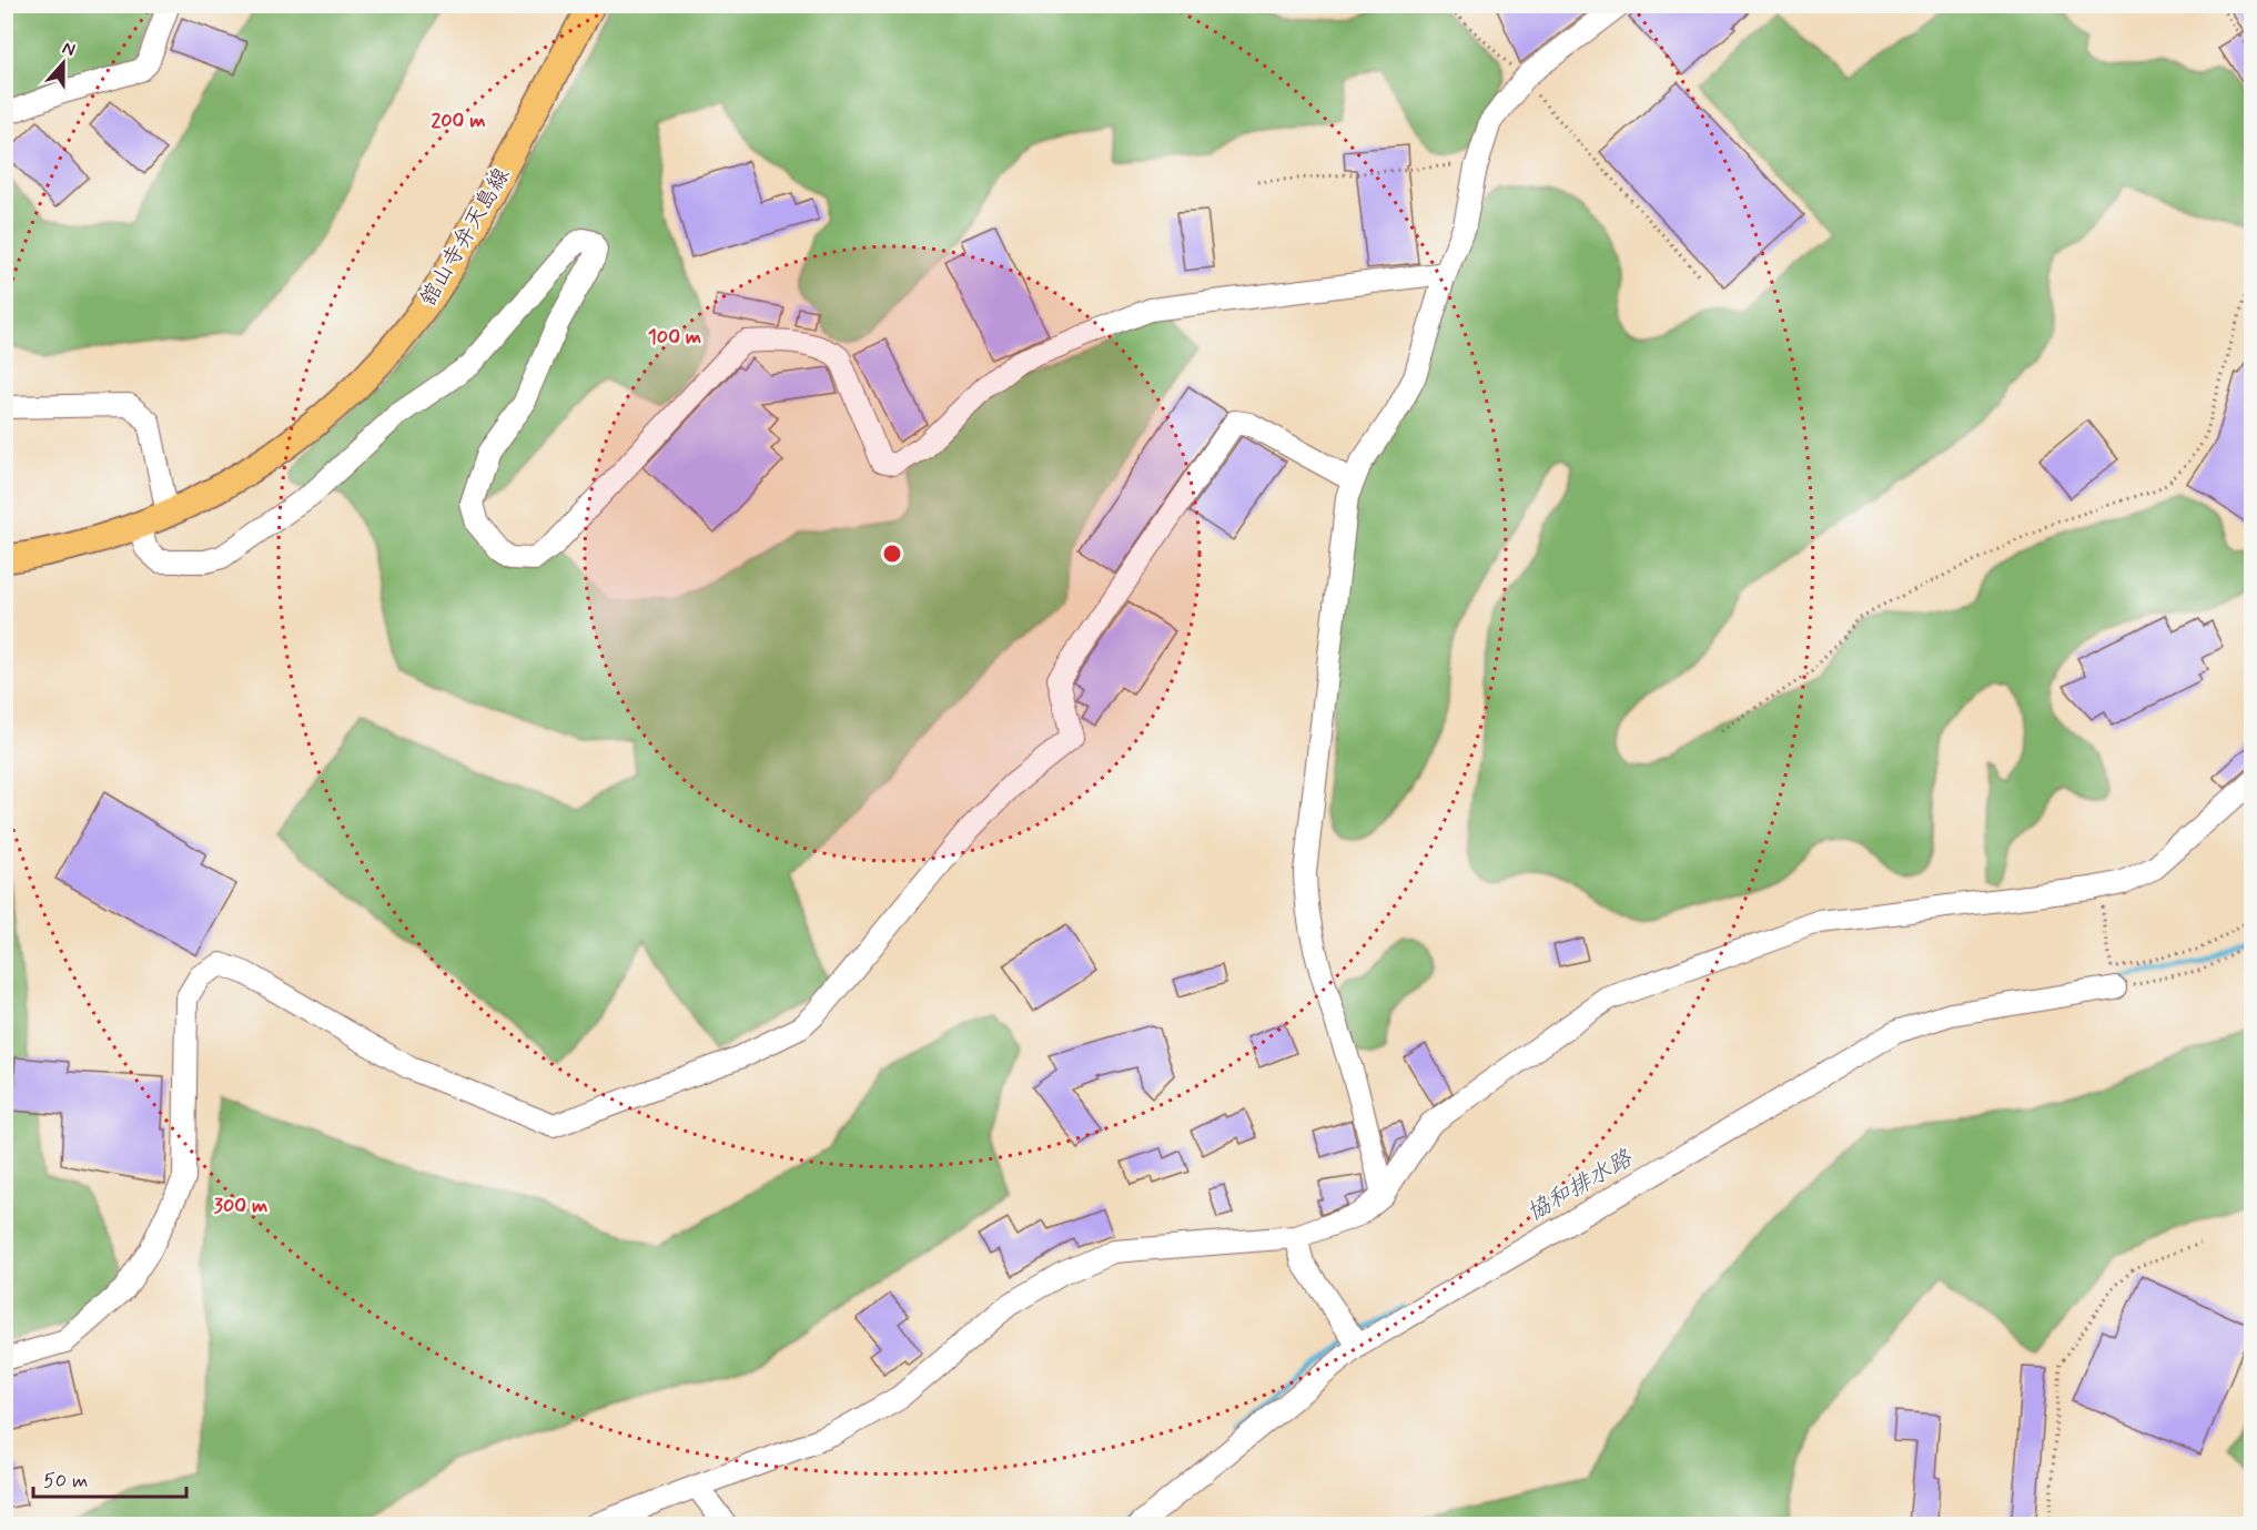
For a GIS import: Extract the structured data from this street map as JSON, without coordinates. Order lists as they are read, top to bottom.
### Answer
{
  "streets": {
    "main road": ["舘山寺弁天島線"]
  },
  "water": ["協和排水路"],
  "scale_bar": "50 m",
  "north": "top",
  "rings": ["200 m", "100 m", "300 m"]
}
